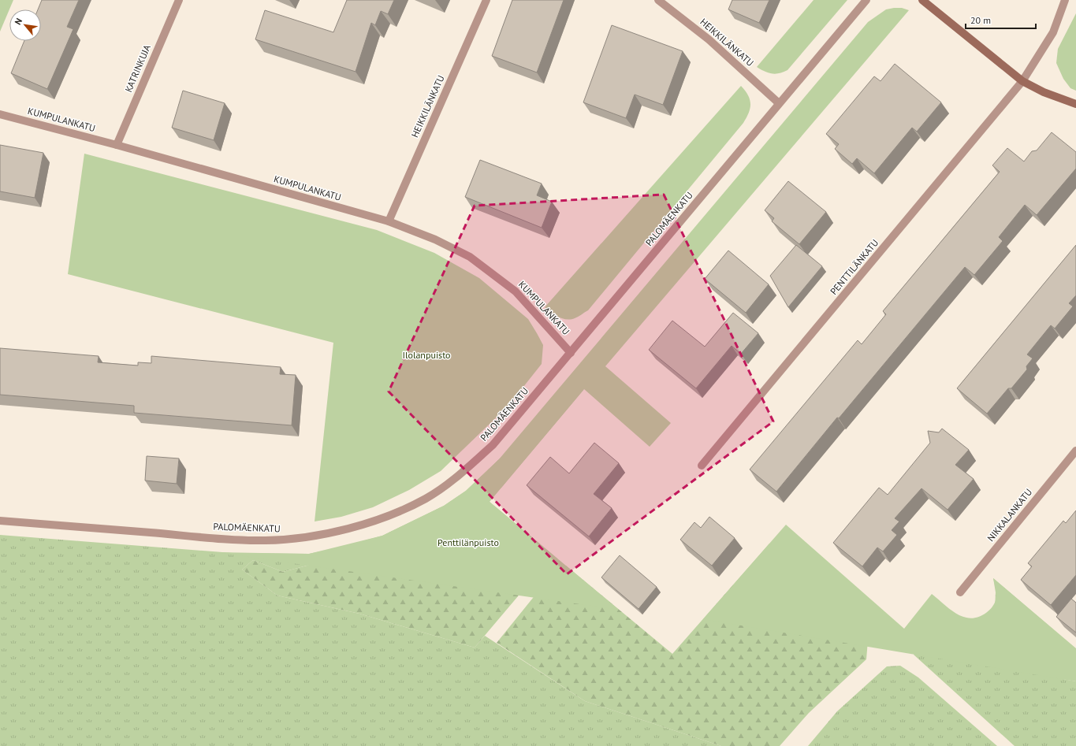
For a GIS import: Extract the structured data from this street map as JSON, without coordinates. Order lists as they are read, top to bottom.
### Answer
{
  "streets": {
    "street": [
      "HEIKKILÄNKATU",
      "KATRINKUJA",
      "KUMPULANKATU",
      "PALOMÄENKATU",
      "PENTTILÄNKATU",
      "NIKKALANKATU"
    ]
  },
  "crossings": [
    ["HEIKKILÄNKATU", "KUMPULANKATU"],
    ["HEIKKILÄNKATU", "PALOMÄENKATU"],
    ["KATRINKUJA", "KUMPULANKATU"],
    ["KUMPULANKATU", "PALOMÄENKATU"]
  ],
  "parks": ["Ilolanpuisto", "Penttilänpuisto"],
  "scale_bar": "20 m",
  "north": "top left"
}
